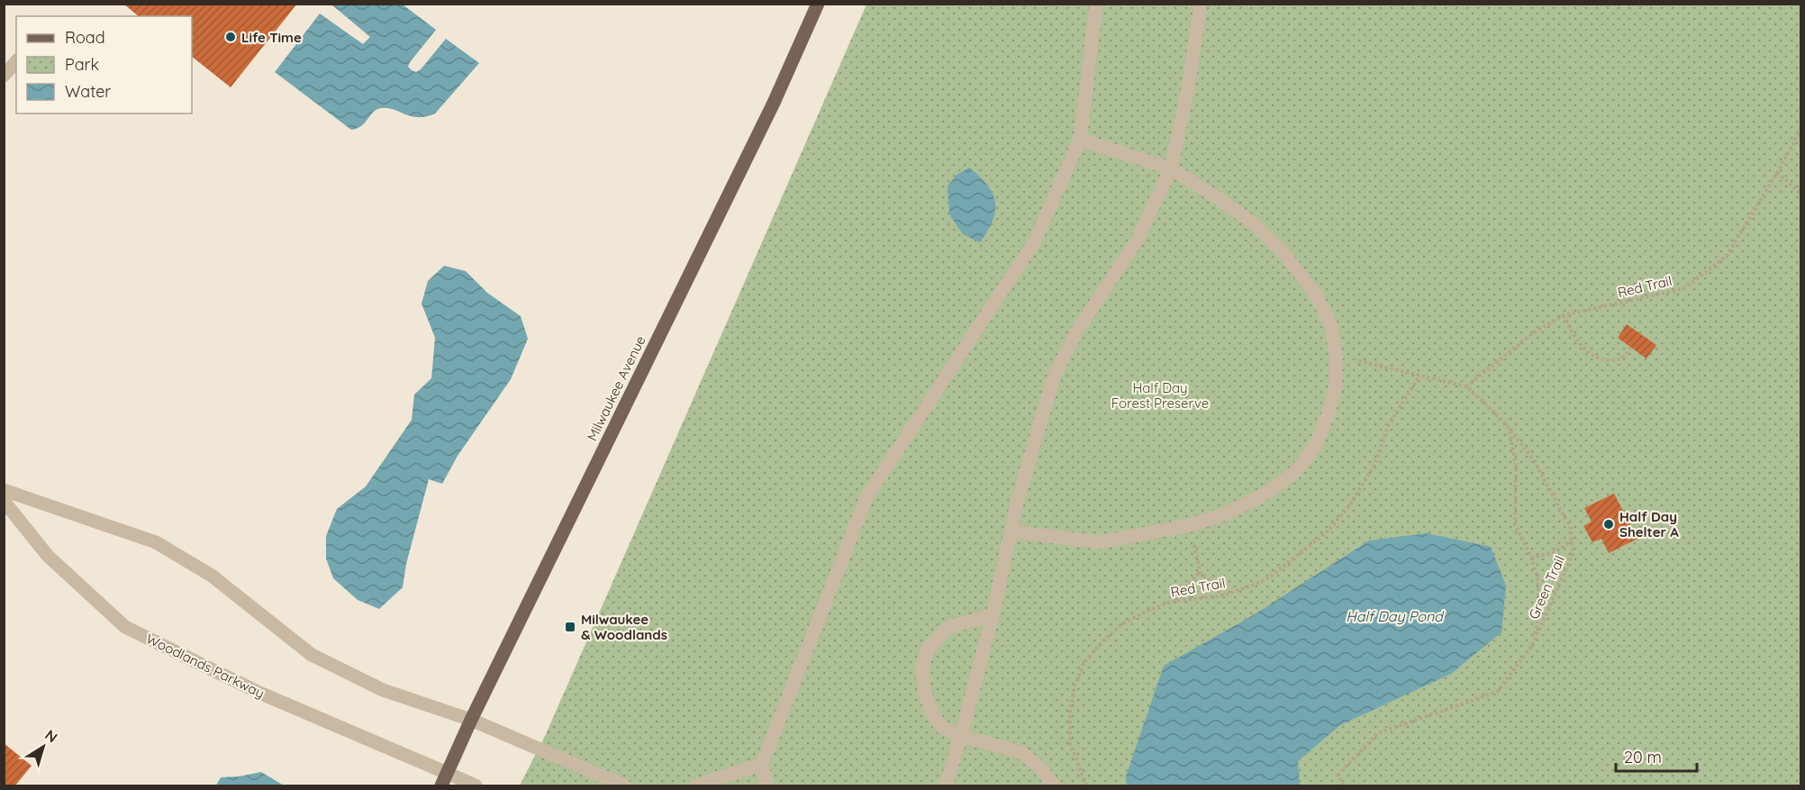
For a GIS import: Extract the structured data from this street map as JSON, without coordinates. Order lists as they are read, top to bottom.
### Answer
{
  "streets": {
    "main road": ["Milwaukee Avenue"],
    "street": ["Woodlands Parkway"],
    "path": ["Red Trail", "Green Trail"]
  },
  "crossings": [
    ["Red Trail", "Green Trail"],
    ["Milwaukee Avenue", "Woodlands Parkway"]
  ],
  "water": ["Half Day Pond"],
  "parks": ["Half Day Forest Preserve"],
  "places": {
    "other": ["Life Time", "Half Day Shelter A"],
    "transit": ["Milwaukee & Woodlands"]
  },
  "legend": ["Road", "Park", "Water"],
  "scale_bar": "20 m",
  "north": "top right"
}
